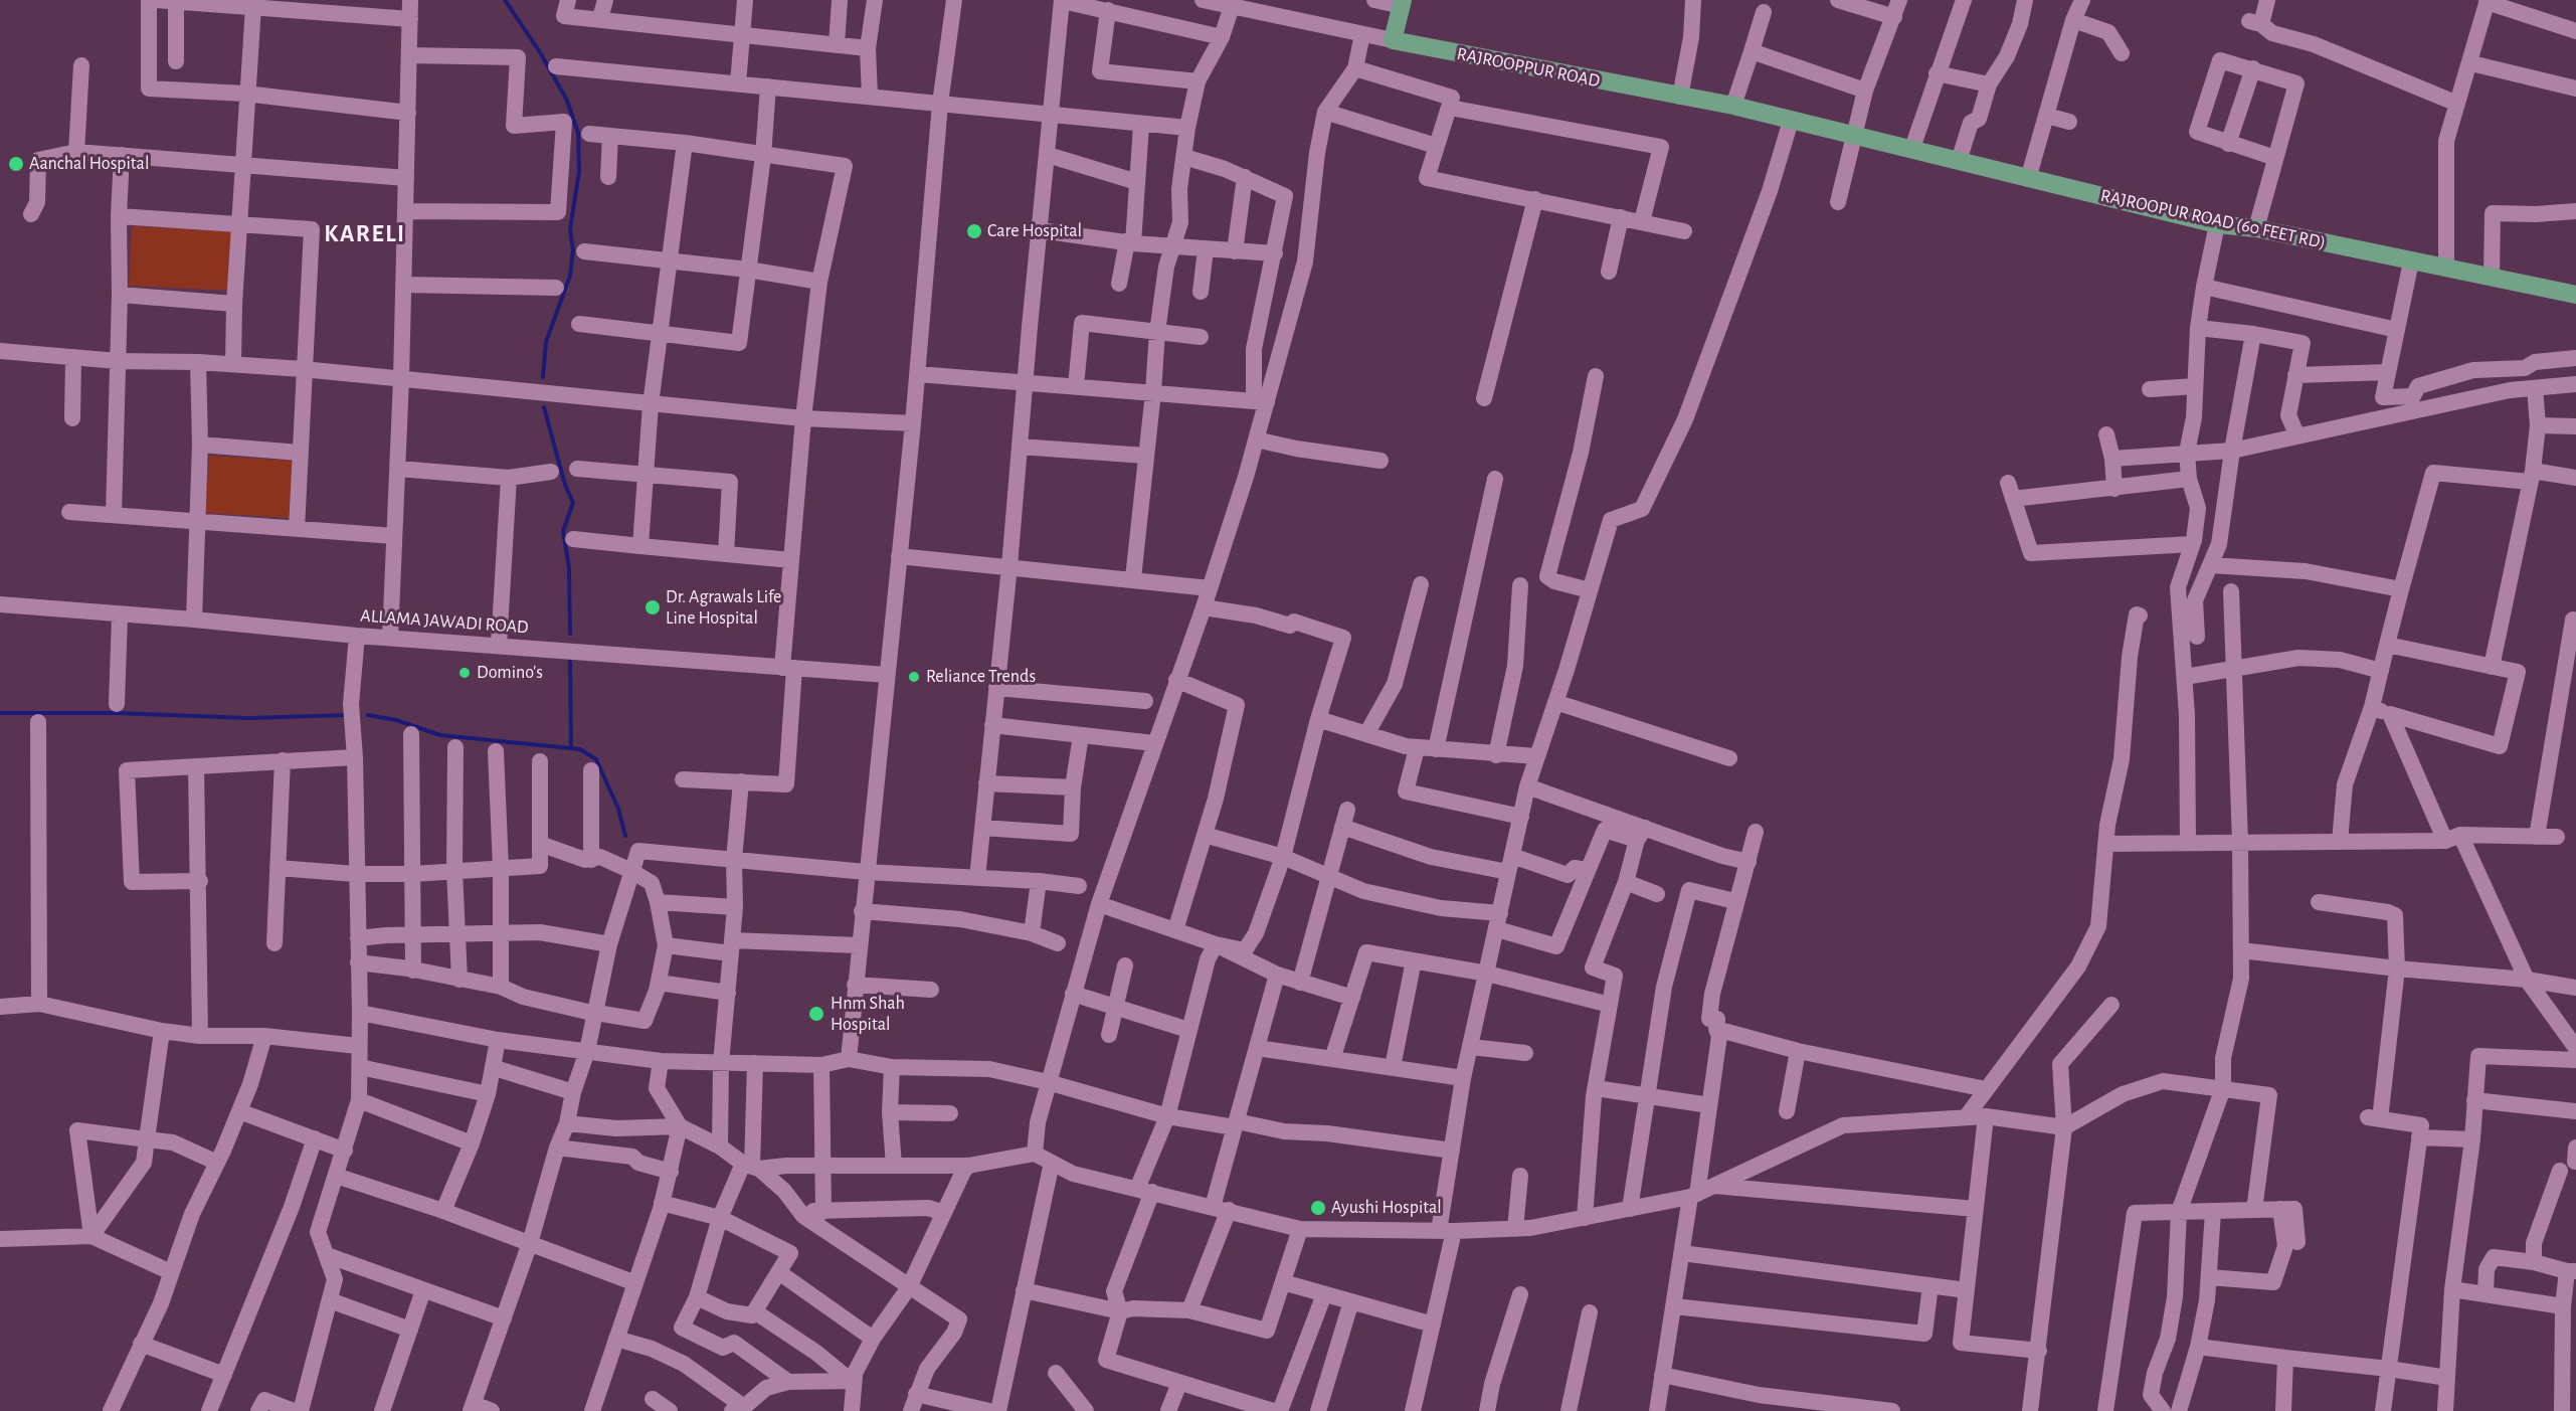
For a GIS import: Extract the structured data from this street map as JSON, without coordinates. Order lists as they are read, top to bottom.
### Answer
{
  "streets": {
    "main road": ["RAJROOPPUR ROAD", "RAJROOPUR ROAD (60 FEET RD)"],
    "street": ["ALLAMA JAWADI ROAD"]
  },
  "crossings": [
    ["RAJROOPPUR ROAD", "RAJROOPUR ROAD (60 FEET RD)"]
  ],
  "districts": ["KARELI"],
  "places": [
    "Aanchal Hospital",
    "Care Hospital",
    "Dr. Agrawals Life Line Hospital",
    "Domino's",
    "Reliance Trends",
    "Hnm Shah Hospital",
    "Ayushi Hospital"
  ]
}
